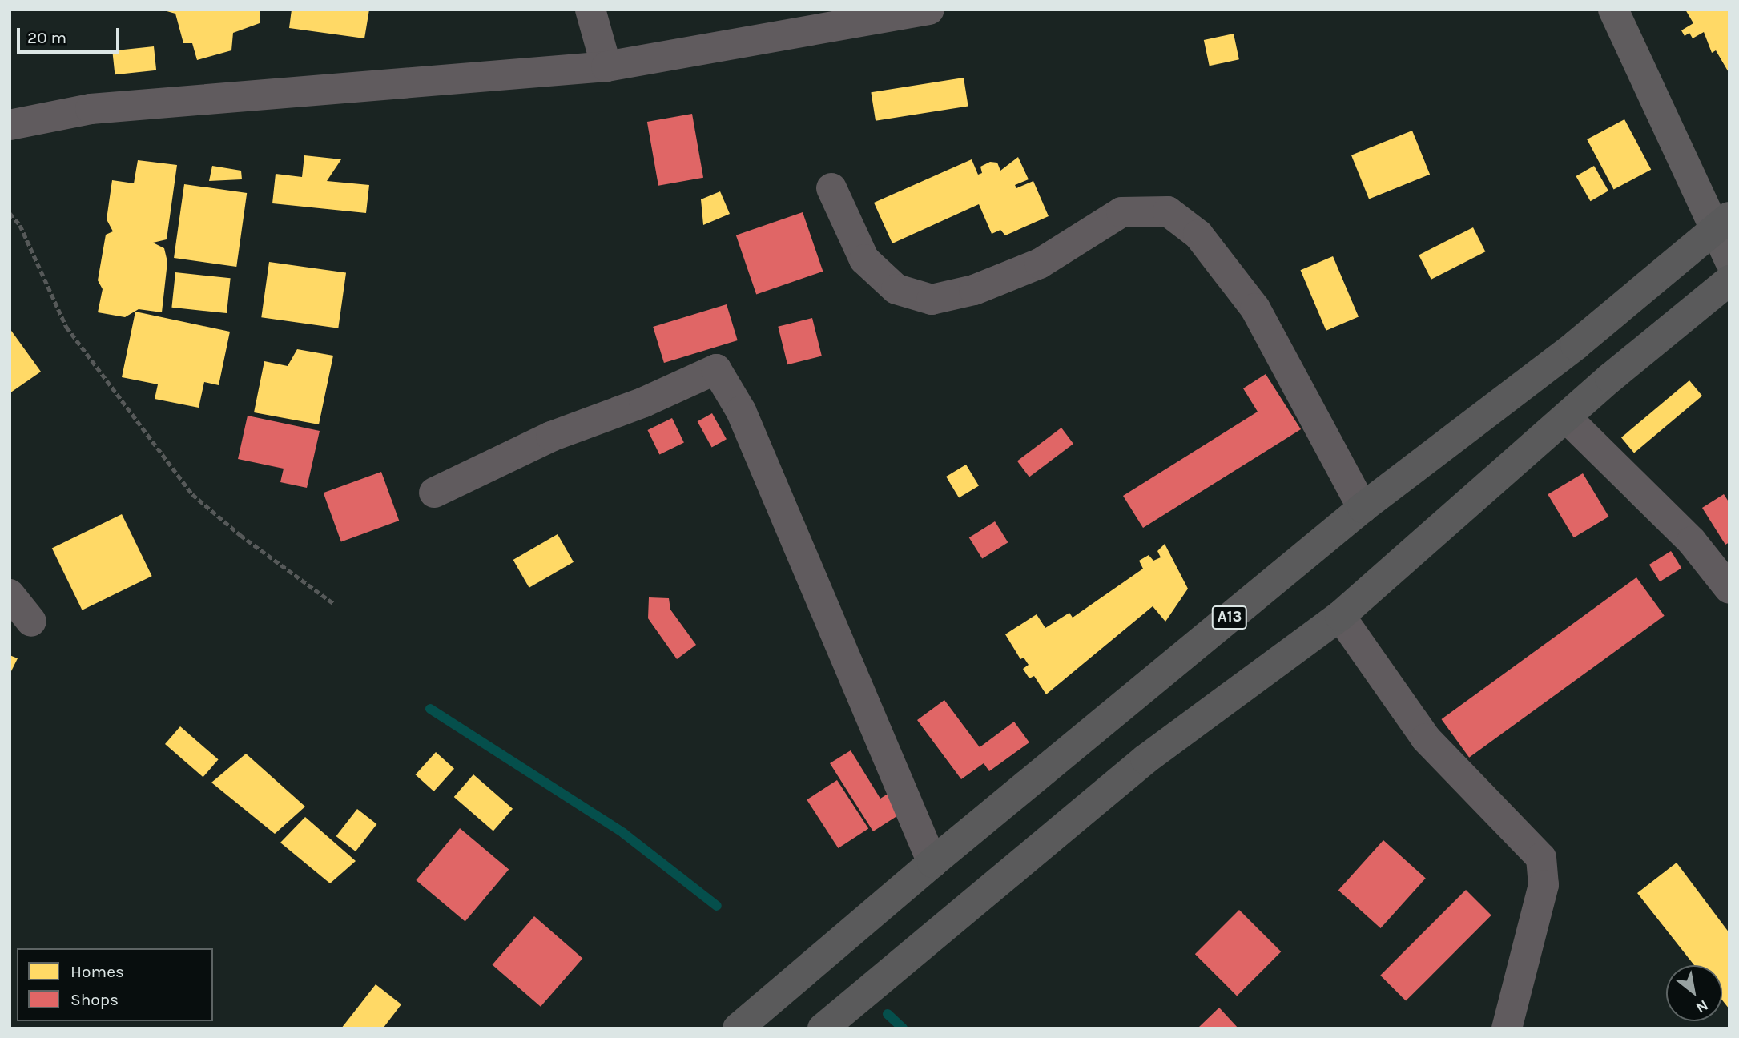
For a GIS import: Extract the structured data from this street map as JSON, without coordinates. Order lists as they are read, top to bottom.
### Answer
{
  "streets": {
    "highway": ["A13"]
  },
  "legend": ["Homes", "Shops"],
  "scale_bar": "20 m",
  "north": "bottom right"
}
